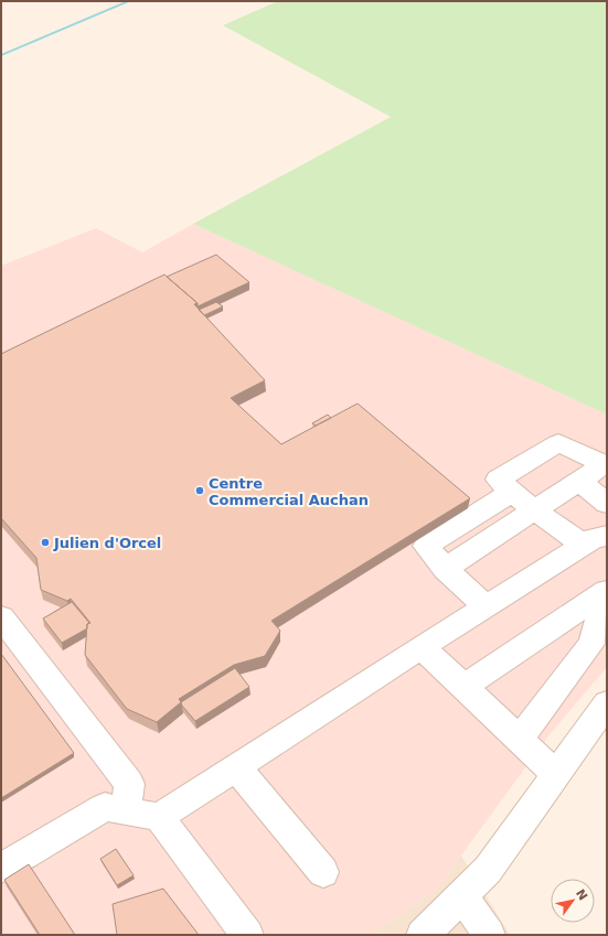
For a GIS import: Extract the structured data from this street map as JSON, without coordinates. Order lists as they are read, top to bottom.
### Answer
{
  "places": ["Centre Commercial Auchan", "Julien d'Orcel"],
  "north": "top right"
}
